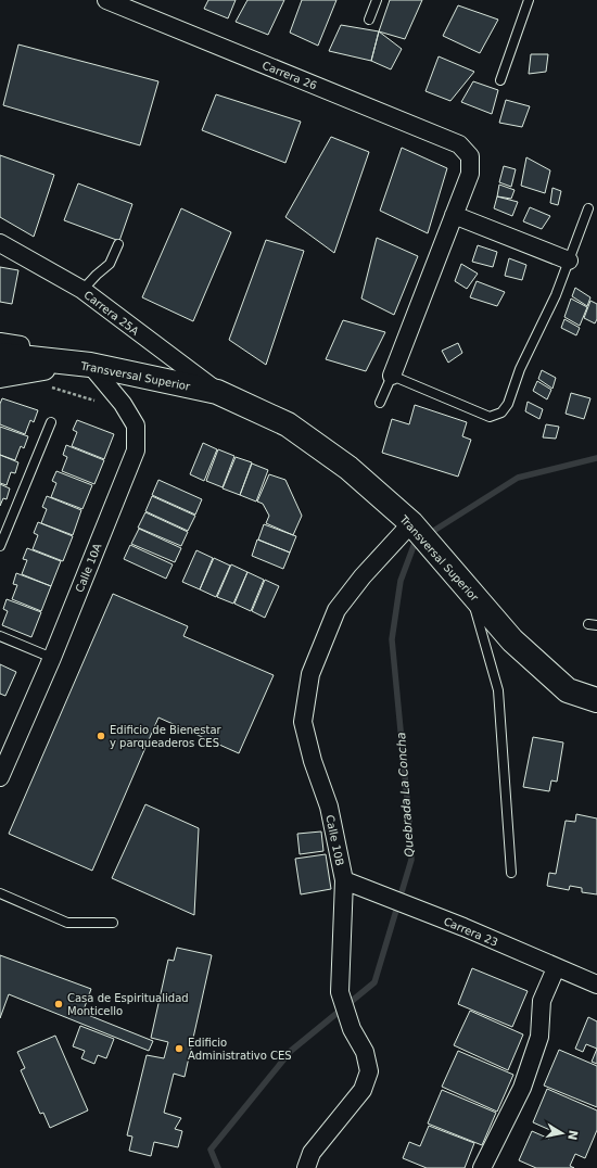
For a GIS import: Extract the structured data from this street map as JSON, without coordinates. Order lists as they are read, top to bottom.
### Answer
{
  "streets": {
    "main road": ["Transversal Superior"],
    "street": [
      "Carrera 26",
      "Carrera 25A",
      "Calle 10A",
      "Calle 10B",
      "Carrera 23"
    ]
  },
  "crossings": [
    ["Carrera 25A", "Transversal Superior"],
    ["Transversal Superior", "Calle 10A"],
    ["Transversal Superior", "Calle 10B"],
    ["Calle 10B", "Carrera 23"]
  ],
  "water": ["Quebrada La Concha"],
  "places": ["Edificio de Bienestar y parqueaderos CES", "Casa de Espiritualidad Monticello", "Edificio Administrativo CES"],
  "north": "right"
}
